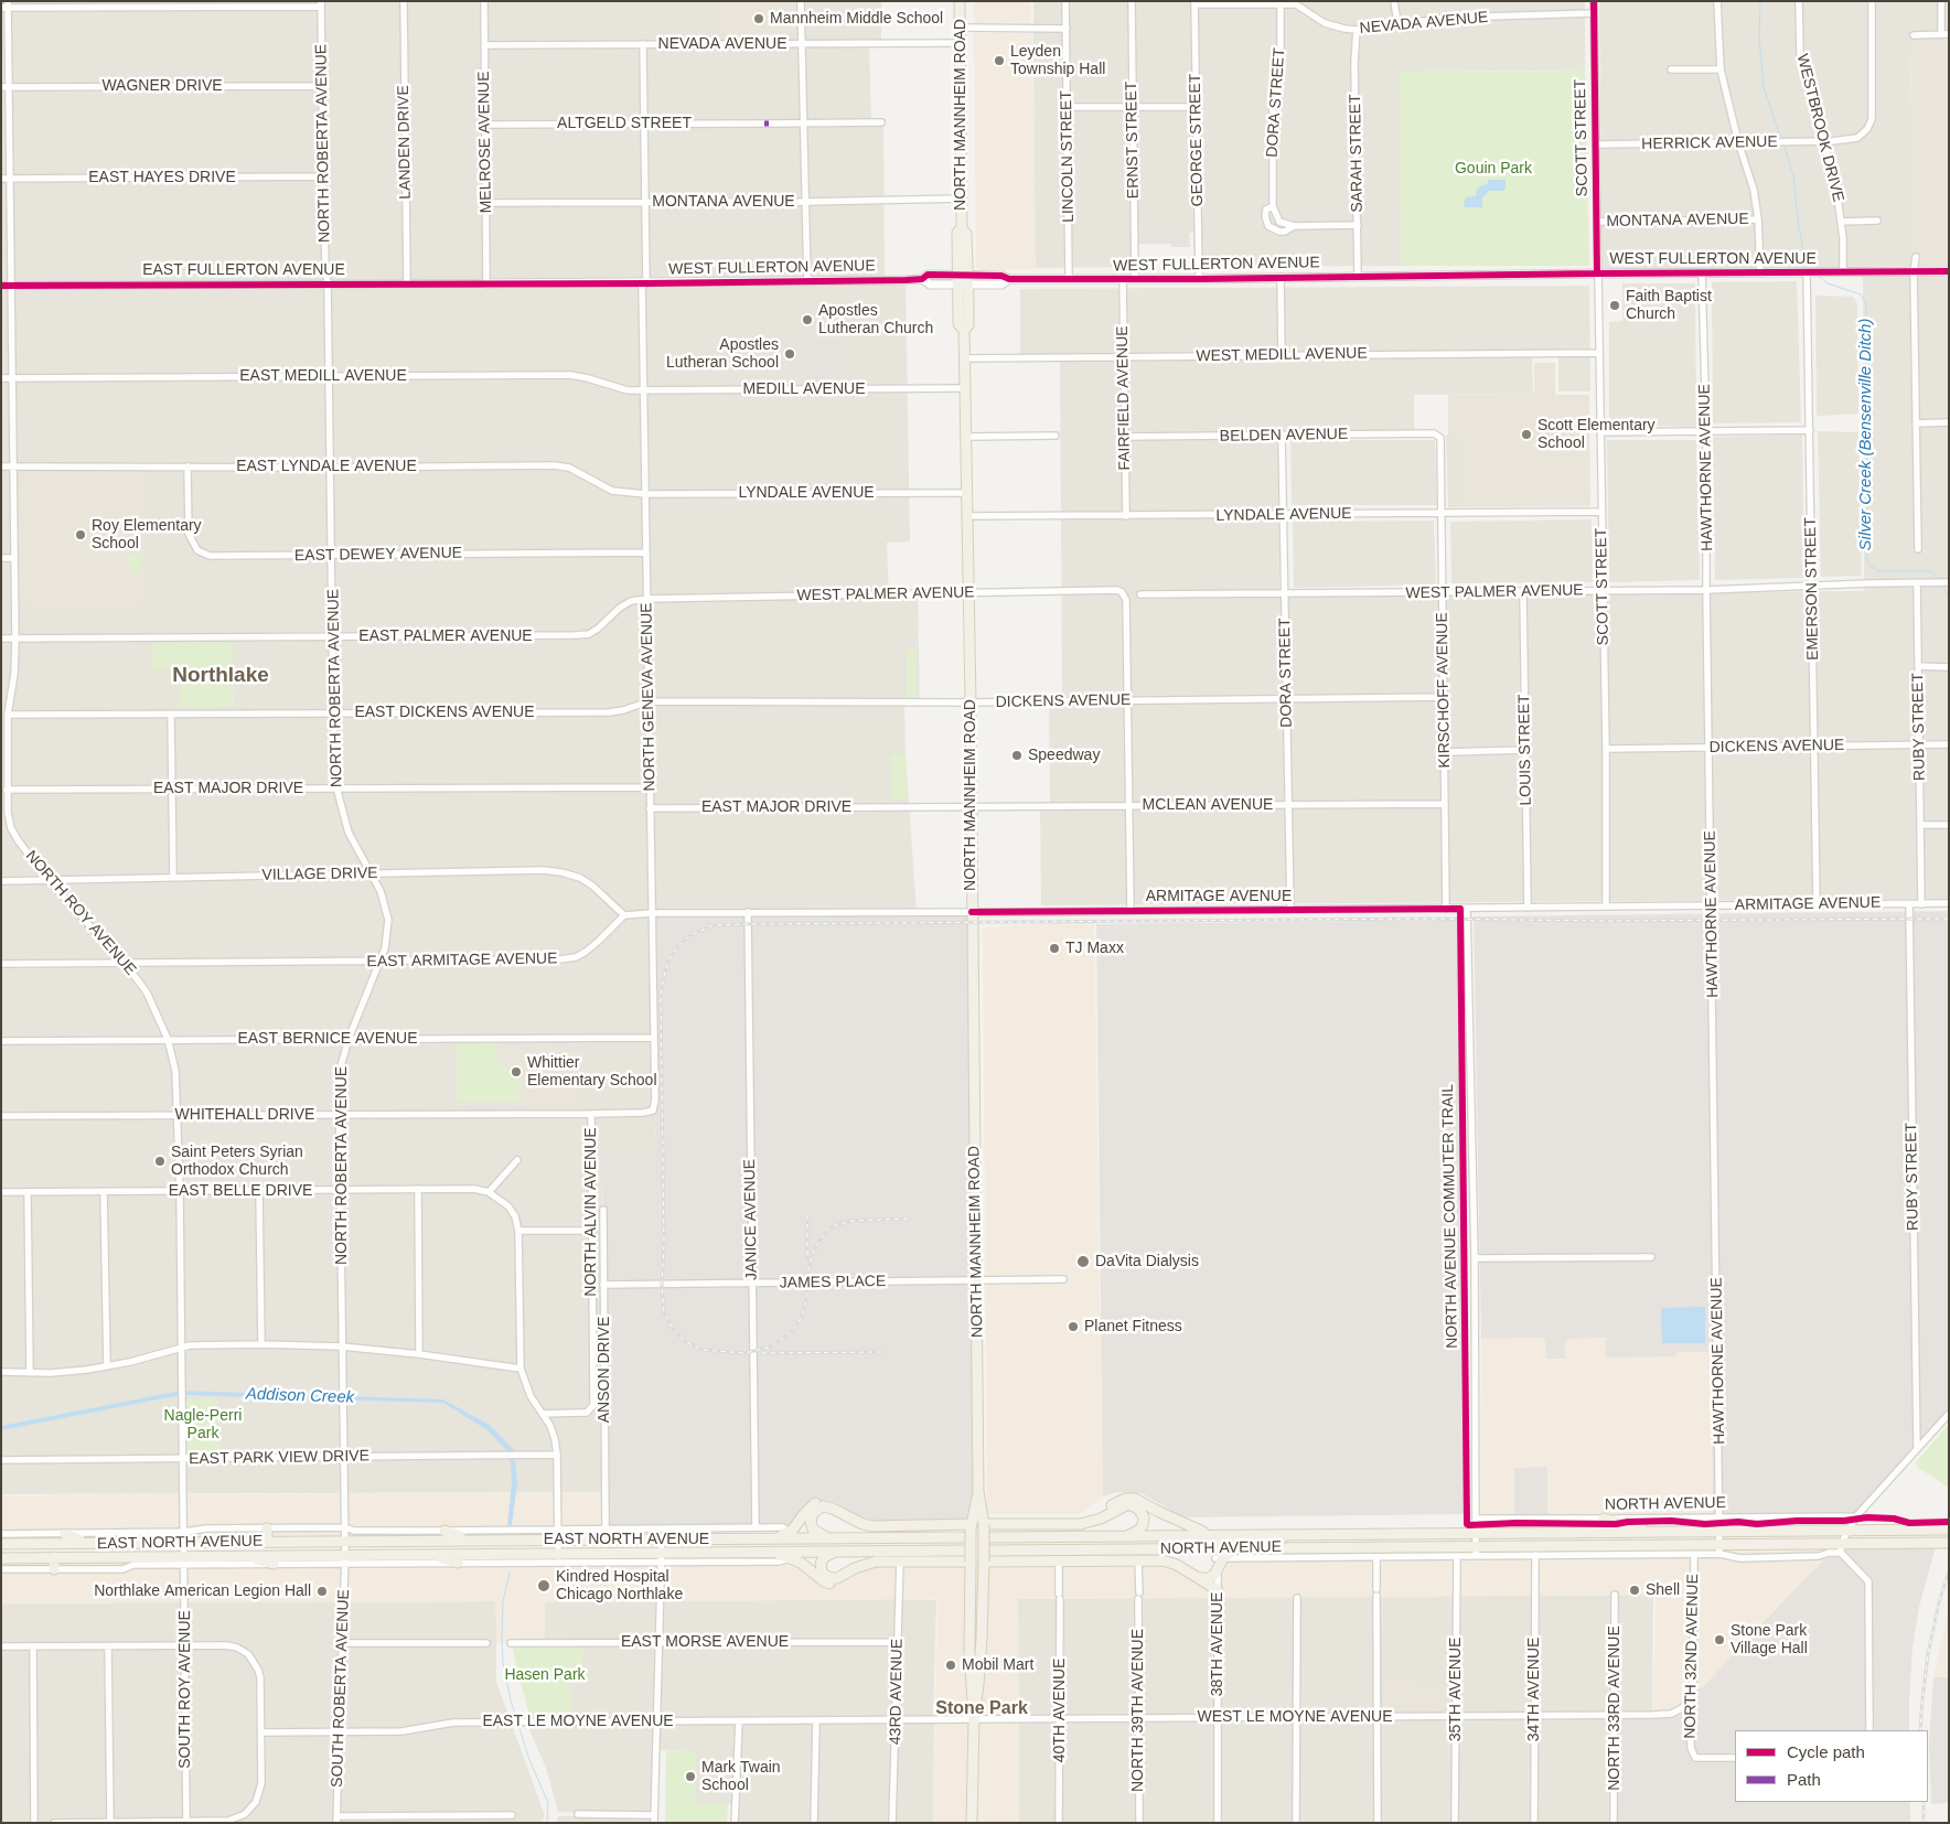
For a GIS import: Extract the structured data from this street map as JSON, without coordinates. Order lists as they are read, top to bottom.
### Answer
{
  "streets": {
    "main road": ["NORTH MANNHEIM ROAD", "NORTH AVENUE", "EAST NORTH AVENUE"],
    "street": [
      "NEVADA AVENUE",
      "WAGNER DRIVE",
      "DORA STREET",
      "ALTGELD STREET",
      "WESTBROOK DRIVE",
      "SCOTT STREET",
      "ERNST STREET",
      "GEORGE STREET",
      "LANDEN DRIVE",
      "MELROSE AVENUE",
      "NORTH ROBERTA AVENUE",
      "HERRICK AVENUE",
      "SARAH STREET",
      "LINCOLN STREET",
      "EAST HAYES DRIVE",
      "MONTANA AVENUE",
      "WEST FULLERTON AVENUE",
      "EAST FULLERTON AVENUE",
      "WEST MEDILL AVENUE",
      "EAST MEDILL AVENUE",
      "MEDILL AVENUE",
      "FAIRFIELD AVENUE",
      "BELDEN AVENUE",
      "EAST LYNDALE AVENUE",
      "HAWTHORNE AVENUE",
      "LYNDALE AVENUE",
      "EAST DEWEY AVENUE",
      "EMERSON STREET",
      "WEST PALMER AVENUE",
      "EAST PALMER AVENUE",
      "KIRSCHOFF AVENUE",
      "NORTH GENEVA AVENUE",
      "DICKENS AVENUE",
      "EAST DICKENS AVENUE",
      "RUBY STREET",
      "LOUIS STREET",
      "EAST MAJOR DRIVE",
      "MCLEAN AVENUE",
      "VILLAGE DRIVE",
      "ARMITAGE AVENUE",
      "NORTH ROY AVENUE",
      "EAST ARMITAGE AVENUE",
      "EAST BERNICE AVENUE",
      "WHITEHALL DRIVE",
      "EAST BELLE DRIVE",
      "NORTH ALVIN AVENUE",
      "JANICE AVENUE",
      "JAMES PLACE",
      "ANSON DRIVE",
      "EAST PARK VIEW DRIVE",
      "EAST MORSE AVENUE",
      "38TH AVENUE",
      "NORTH 32ND AVENUE",
      "SOUTH ROBERTA AVENUE",
      "SOUTH ROY AVENUE",
      "35TH AVENUE",
      "34TH AVENUE",
      "43RD AVENUE",
      "NORTH 33RD AVENUE",
      "40TH AVENUE",
      "NORTH 39TH AVENUE",
      "WEST LE MOYNE AVENUE",
      "EAST LE MOYNE AVENUE"
    ],
    "cycle path": ["NORTH AVENUE COMMUTER TRAIL"]
  },
  "crossings": [
    ["NEVADA AVENUE", "DORA STREET"],
    ["NEVADA AVENUE", "NORTH MANNHEIM ROAD"],
    ["NEVADA AVENUE", "SCOTT STREET"],
    ["NEVADA AVENUE", "GEORGE STREET"],
    ["NEVADA AVENUE", "MELROSE AVENUE"],
    ["NEVADA AVENUE", "SARAH STREET"],
    ["NEVADA AVENUE", "NORTH GENEVA AVENUE"],
    ["WAGNER DRIVE", "NORTH ROBERTA AVENUE"],
    ["WAGNER DRIVE", "NORTH ROY AVENUE"],
    ["DORA STREET", "BELDEN AVENUE"],
    ["DORA STREET", "LYNDALE AVENUE"],
    ["DORA STREET", "WEST PALMER AVENUE"],
    ["DORA STREET", "DICKENS AVENUE"],
    ["DORA STREET", "MCLEAN AVENUE"],
    ["DORA STREET", "ARMITAGE AVENUE"],
    ["NORTH MANNHEIM ROAD", "MONTANA AVENUE"],
    ["NORTH MANNHEIM ROAD", "WEST FULLERTON AVENUE"],
    ["NORTH MANNHEIM ROAD", "WEST MEDILL AVENUE"],
    ["NORTH MANNHEIM ROAD", "MEDILL AVENUE"],
    ["NORTH MANNHEIM ROAD", "LYNDALE AVENUE"],
    ["NORTH MANNHEIM ROAD", "WEST PALMER AVENUE"],
    ["NORTH MANNHEIM ROAD", "DICKENS AVENUE"],
    ["NORTH MANNHEIM ROAD", "EAST MAJOR DRIVE"],
    ["NORTH MANNHEIM ROAD", "MCLEAN AVENUE"],
    ["NORTH MANNHEIM ROAD", "ARMITAGE AVENUE"],
    ["NORTH MANNHEIM ROAD", "JAMES PLACE"],
    ["NORTH MANNHEIM ROAD", "WEST LE MOYNE AVENUE"],
    ["ALTGELD STREET", "MELROSE AVENUE"],
    ["ALTGELD STREET", "NORTH GENEVA AVENUE"],
    ["WESTBROOK DRIVE", "HERRICK AVENUE"],
    ["WESTBROOK DRIVE", "WEST FULLERTON AVENUE"],
    ["SCOTT STREET", "HERRICK AVENUE"],
    ["SCOTT STREET", "MONTANA AVENUE"],
    ["SCOTT STREET", "WEST FULLERTON AVENUE"],
    ["SCOTT STREET", "WEST MEDILL AVENUE"],
    ["SCOTT STREET", "LYNDALE AVENUE"],
    ["SCOTT STREET", "WEST PALMER AVENUE"],
    ["SCOTT STREET", "DICKENS AVENUE"],
    ["SCOTT STREET", "ARMITAGE AVENUE"],
    ["ERNST STREET", "WEST FULLERTON AVENUE"],
    ["GEORGE STREET", "WEST FULLERTON AVENUE"],
    ["LANDEN DRIVE", "EAST FULLERTON AVENUE"],
    ["MELROSE AVENUE", "MONTANA AVENUE"],
    ["MELROSE AVENUE", "WEST FULLERTON AVENUE"],
    ["MELROSE AVENUE", "EAST FULLERTON AVENUE"],
    ["NORTH ROBERTA AVENUE", "EAST HAYES DRIVE"],
    ["NORTH ROBERTA AVENUE", "EAST FULLERTON AVENUE"],
    ["NORTH ROBERTA AVENUE", "EAST MEDILL AVENUE"],
    ["NORTH ROBERTA AVENUE", "EAST LYNDALE AVENUE"],
    ["NORTH ROBERTA AVENUE", "EAST DEWEY AVENUE"],
    ["NORTH ROBERTA AVENUE", "EAST PALMER AVENUE"],
    ["NORTH ROBERTA AVENUE", "EAST DICKENS AVENUE"],
    ["NORTH ROBERTA AVENUE", "EAST MAJOR DRIVE"],
    ["NORTH ROBERTA AVENUE", "VILLAGE DRIVE"],
    ["NORTH ROBERTA AVENUE", "EAST ARMITAGE AVENUE"],
    ["NORTH ROBERTA AVENUE", "EAST BERNICE AVENUE"],
    ["NORTH ROBERTA AVENUE", "WHITEHALL DRIVE"],
    ["NORTH ROBERTA AVENUE", "EAST BELLE DRIVE"],
    ["NORTH ROBERTA AVENUE", "EAST PARK VIEW DRIVE"],
    ["NORTH ROBERTA AVENUE", "EAST NORTH AVENUE"],
    ["NORTH ROBERTA AVENUE", "SOUTH ROBERTA AVENUE"],
    ["SARAH STREET", "WEST FULLERTON AVENUE"],
    ["LINCOLN STREET", "WEST FULLERTON AVENUE"],
    ["EAST HAYES DRIVE", "NORTH ROY AVENUE"],
    ["MONTANA AVENUE", "NORTH GENEVA AVENUE"],
    ["WEST FULLERTON AVENUE", "EAST FULLERTON AVENUE"],
    ["WEST FULLERTON AVENUE", "FAIRFIELD AVENUE"],
    ["WEST FULLERTON AVENUE", "HAWTHORNE AVENUE"],
    ["WEST FULLERTON AVENUE", "EMERSON STREET"],
    ["WEST FULLERTON AVENUE", "NORTH GENEVA AVENUE"],
    ["EAST FULLERTON AVENUE", "NORTH ROY AVENUE"],
    ["WEST MEDILL AVENUE", "FAIRFIELD AVENUE"],
    ["EAST MEDILL AVENUE", "MEDILL AVENUE"],
    ["EAST MEDILL AVENUE", "NORTH GENEVA AVENUE"],
    ["EAST MEDILL AVENUE", "NORTH ROY AVENUE"],
    ["MEDILL AVENUE", "NORTH GENEVA AVENUE"],
    ["FAIRFIELD AVENUE", "BELDEN AVENUE"],
    ["FAIRFIELD AVENUE", "LYNDALE AVENUE"],
    ["BELDEN AVENUE", "KIRSCHOFF AVENUE"],
    ["EAST LYNDALE AVENUE", "LYNDALE AVENUE"],
    ["EAST LYNDALE AVENUE", "EAST DEWEY AVENUE"],
    ["EAST LYNDALE AVENUE", "NORTH GENEVA AVENUE"],
    ["EAST LYNDALE AVENUE", "NORTH ROY AVENUE"],
    ["HAWTHORNE AVENUE", "WEST PALMER AVENUE"],
    ["HAWTHORNE AVENUE", "DICKENS AVENUE"],
    ["HAWTHORNE AVENUE", "ARMITAGE AVENUE"],
    ["HAWTHORNE AVENUE", "NORTH AVENUE"],
    ["LYNDALE AVENUE", "KIRSCHOFF AVENUE"],
    ["LYNDALE AVENUE", "NORTH GENEVA AVENUE"],
    ["EAST DEWEY AVENUE", "NORTH GENEVA AVENUE"],
    ["EMERSON STREET", "WEST PALMER AVENUE"],
    ["EMERSON STREET", "DICKENS AVENUE"],
    ["EMERSON STREET", "ARMITAGE AVENUE"],
    ["WEST PALMER AVENUE", "EAST PALMER AVENUE"],
    ["WEST PALMER AVENUE", "KIRSCHOFF AVENUE"],
    ["WEST PALMER AVENUE", "NORTH GENEVA AVENUE"],
    ["WEST PALMER AVENUE", "DICKENS AVENUE"],
    ["WEST PALMER AVENUE", "RUBY STREET"],
    ["WEST PALMER AVENUE", "LOUIS STREET"],
    ["EAST PALMER AVENUE", "NORTH GENEVA AVENUE"],
    ["EAST PALMER AVENUE", "NORTH ROY AVENUE"],
    ["KIRSCHOFF AVENUE", "DICKENS AVENUE"],
    ["KIRSCHOFF AVENUE", "MCLEAN AVENUE"],
    ["KIRSCHOFF AVENUE", "ARMITAGE AVENUE"],
    ["NORTH GENEVA AVENUE", "DICKENS AVENUE"],
    ["NORTH GENEVA AVENUE", "EAST DICKENS AVENUE"],
    ["NORTH GENEVA AVENUE", "EAST MAJOR DRIVE"],
    ["NORTH GENEVA AVENUE", "EAST BERNICE AVENUE"],
    ["NORTH GENEVA AVENUE", "WHITEHALL DRIVE"],
    ["DICKENS AVENUE", "EAST DICKENS AVENUE"],
    ["DICKENS AVENUE", "RUBY STREET"],
    ["EAST DICKENS AVENUE", "NORTH ROY AVENUE"],
    ["RUBY STREET", "ARMITAGE AVENUE"],
    ["LOUIS STREET", "ARMITAGE AVENUE"],
    ["EAST MAJOR DRIVE", "MCLEAN AVENUE"],
    ["EAST MAJOR DRIVE", "NORTH ROY AVENUE"],
    ["VILLAGE DRIVE", "NORTH ROY AVENUE"],
    ["VILLAGE DRIVE", "EAST ARMITAGE AVENUE"],
    ["NORTH ROY AVENUE", "EAST ARMITAGE AVENUE"],
    ["NORTH ROY AVENUE", "EAST BERNICE AVENUE"],
    ["NORTH ROY AVENUE", "WHITEHALL DRIVE"],
    ["NORTH ROY AVENUE", "EAST BELLE DRIVE"],
    ["NORTH ROY AVENUE", "EAST PARK VIEW DRIVE"],
    ["NORTH ROY AVENUE", "EAST NORTH AVENUE"],
    ["NORTH ROY AVENUE", "SOUTH ROY AVENUE"],
    ["WHITEHALL DRIVE", "NORTH ALVIN AVENUE"],
    ["JANICE AVENUE", "JAMES PLACE"],
    ["JANICE AVENUE", "EAST NORTH AVENUE"],
    ["JAMES PLACE", "ANSON DRIVE"],
    ["ANSON DRIVE", "EAST NORTH AVENUE"],
    ["NORTH AVENUE", "38TH AVENUE"],
    ["NORTH AVENUE", "NORTH 32ND AVENUE"],
    ["NORTH AVENUE", "35TH AVENUE"],
    ["NORTH AVENUE", "34TH AVENUE"],
    ["EAST NORTH AVENUE", "SOUTH ROBERTA AVENUE"],
    ["EAST NORTH AVENUE", "SOUTH ROY AVENUE"],
    ["EAST MORSE AVENUE", "43RD AVENUE"],
    ["38TH AVENUE", "WEST LE MOYNE AVENUE"],
    ["NORTH 32ND AVENUE", "WEST LE MOYNE AVENUE"],
    ["SOUTH ROBERTA AVENUE", "EAST LE MOYNE AVENUE"],
    ["35TH AVENUE", "WEST LE MOYNE AVENUE"],
    ["34TH AVENUE", "WEST LE MOYNE AVENUE"],
    ["43RD AVENUE", "WEST LE MOYNE AVENUE"],
    ["43RD AVENUE", "EAST LE MOYNE AVENUE"],
    ["NORTH 33RD AVENUE", "WEST LE MOYNE AVENUE"],
    ["40TH AVENUE", "WEST LE MOYNE AVENUE"],
    ["NORTH 39TH AVENUE", "WEST LE MOYNE AVENUE"],
    ["WEST LE MOYNE AVENUE", "EAST LE MOYNE AVENUE"]
  ],
  "districts": ["Northlake", "Stone Park"],
  "water": ["Silver Creek (Bensenville Ditch)", "Addison Creek"],
  "parks": ["Gouin Park", "Nagle-Perri Park", "Hasen Park"],
  "places": [
    "Mannheim Middle School",
    "Leyden Township Hall",
    "Faith Baptist Church",
    "Apostles Lutheran Church",
    "Apostles Lutheran School",
    "Scott Elementary School",
    "Roy Elementary School",
    "Speedway",
    "TJ Maxx",
    "Whittier Elementary School",
    "Saint Peters Syrian Orthodox Church",
    "DaVita Dialysis",
    "Planet Fitness",
    "Kindred Hospital Chicago Northlake",
    "Shell",
    "Northlake American Legion Hall",
    "Stone Park Village Hall",
    "Mobil Mart",
    "Mark Twain School"
  ],
  "legend": ["Cycle path", "Path"]
}
